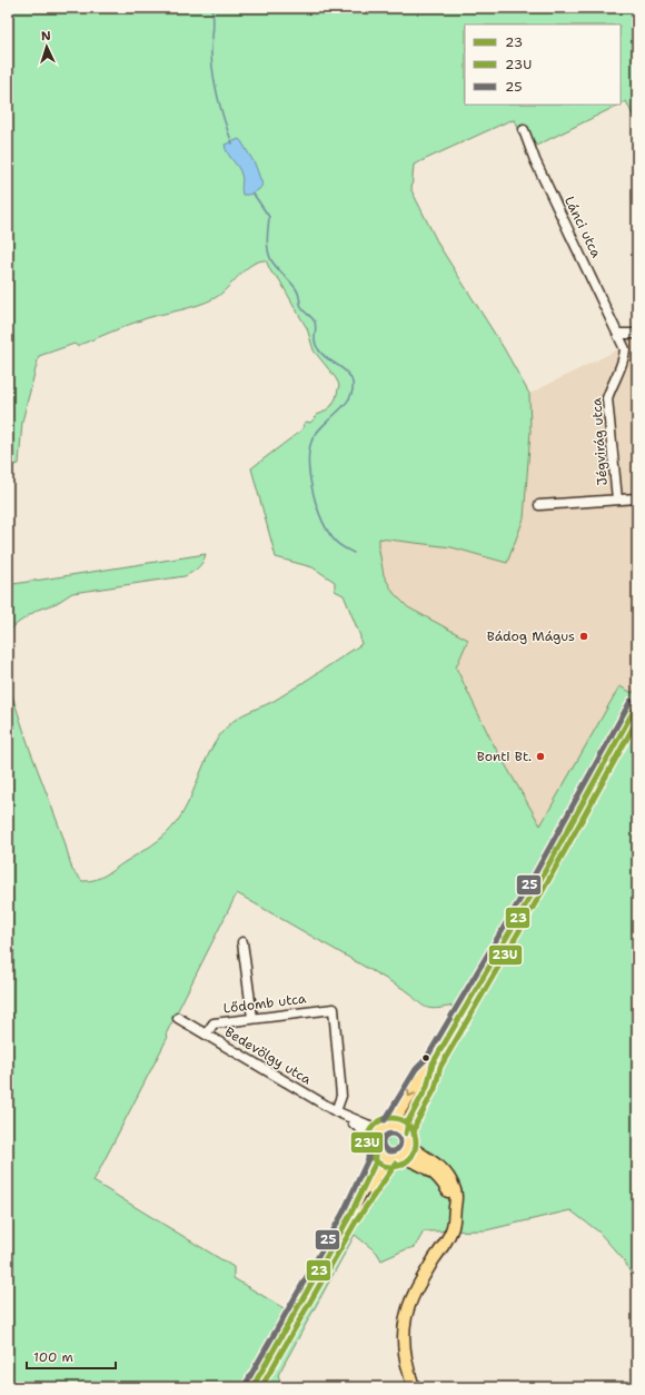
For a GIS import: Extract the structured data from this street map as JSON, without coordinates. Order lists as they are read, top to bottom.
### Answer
{
  "streets": {
    "street": [
      "Lánci utca",
      "Jégvirág utca",
      "Lődomb utca",
      "Bedevölgy utca"
    ]
  },
  "crossings": [
    ["Lánci utca", "Jégvirág utca"],
    ["Lődomb utca", "Bedevölgy utca"]
  ],
  "places": ["Bádog Mágus", "Bonti Bt."],
  "lines": ["transit line 25", "transit line 23", "transit line 23U"],
  "legend": ["23", "23U", "25"],
  "scale_bar": "100 m",
  "north": "top"
}
